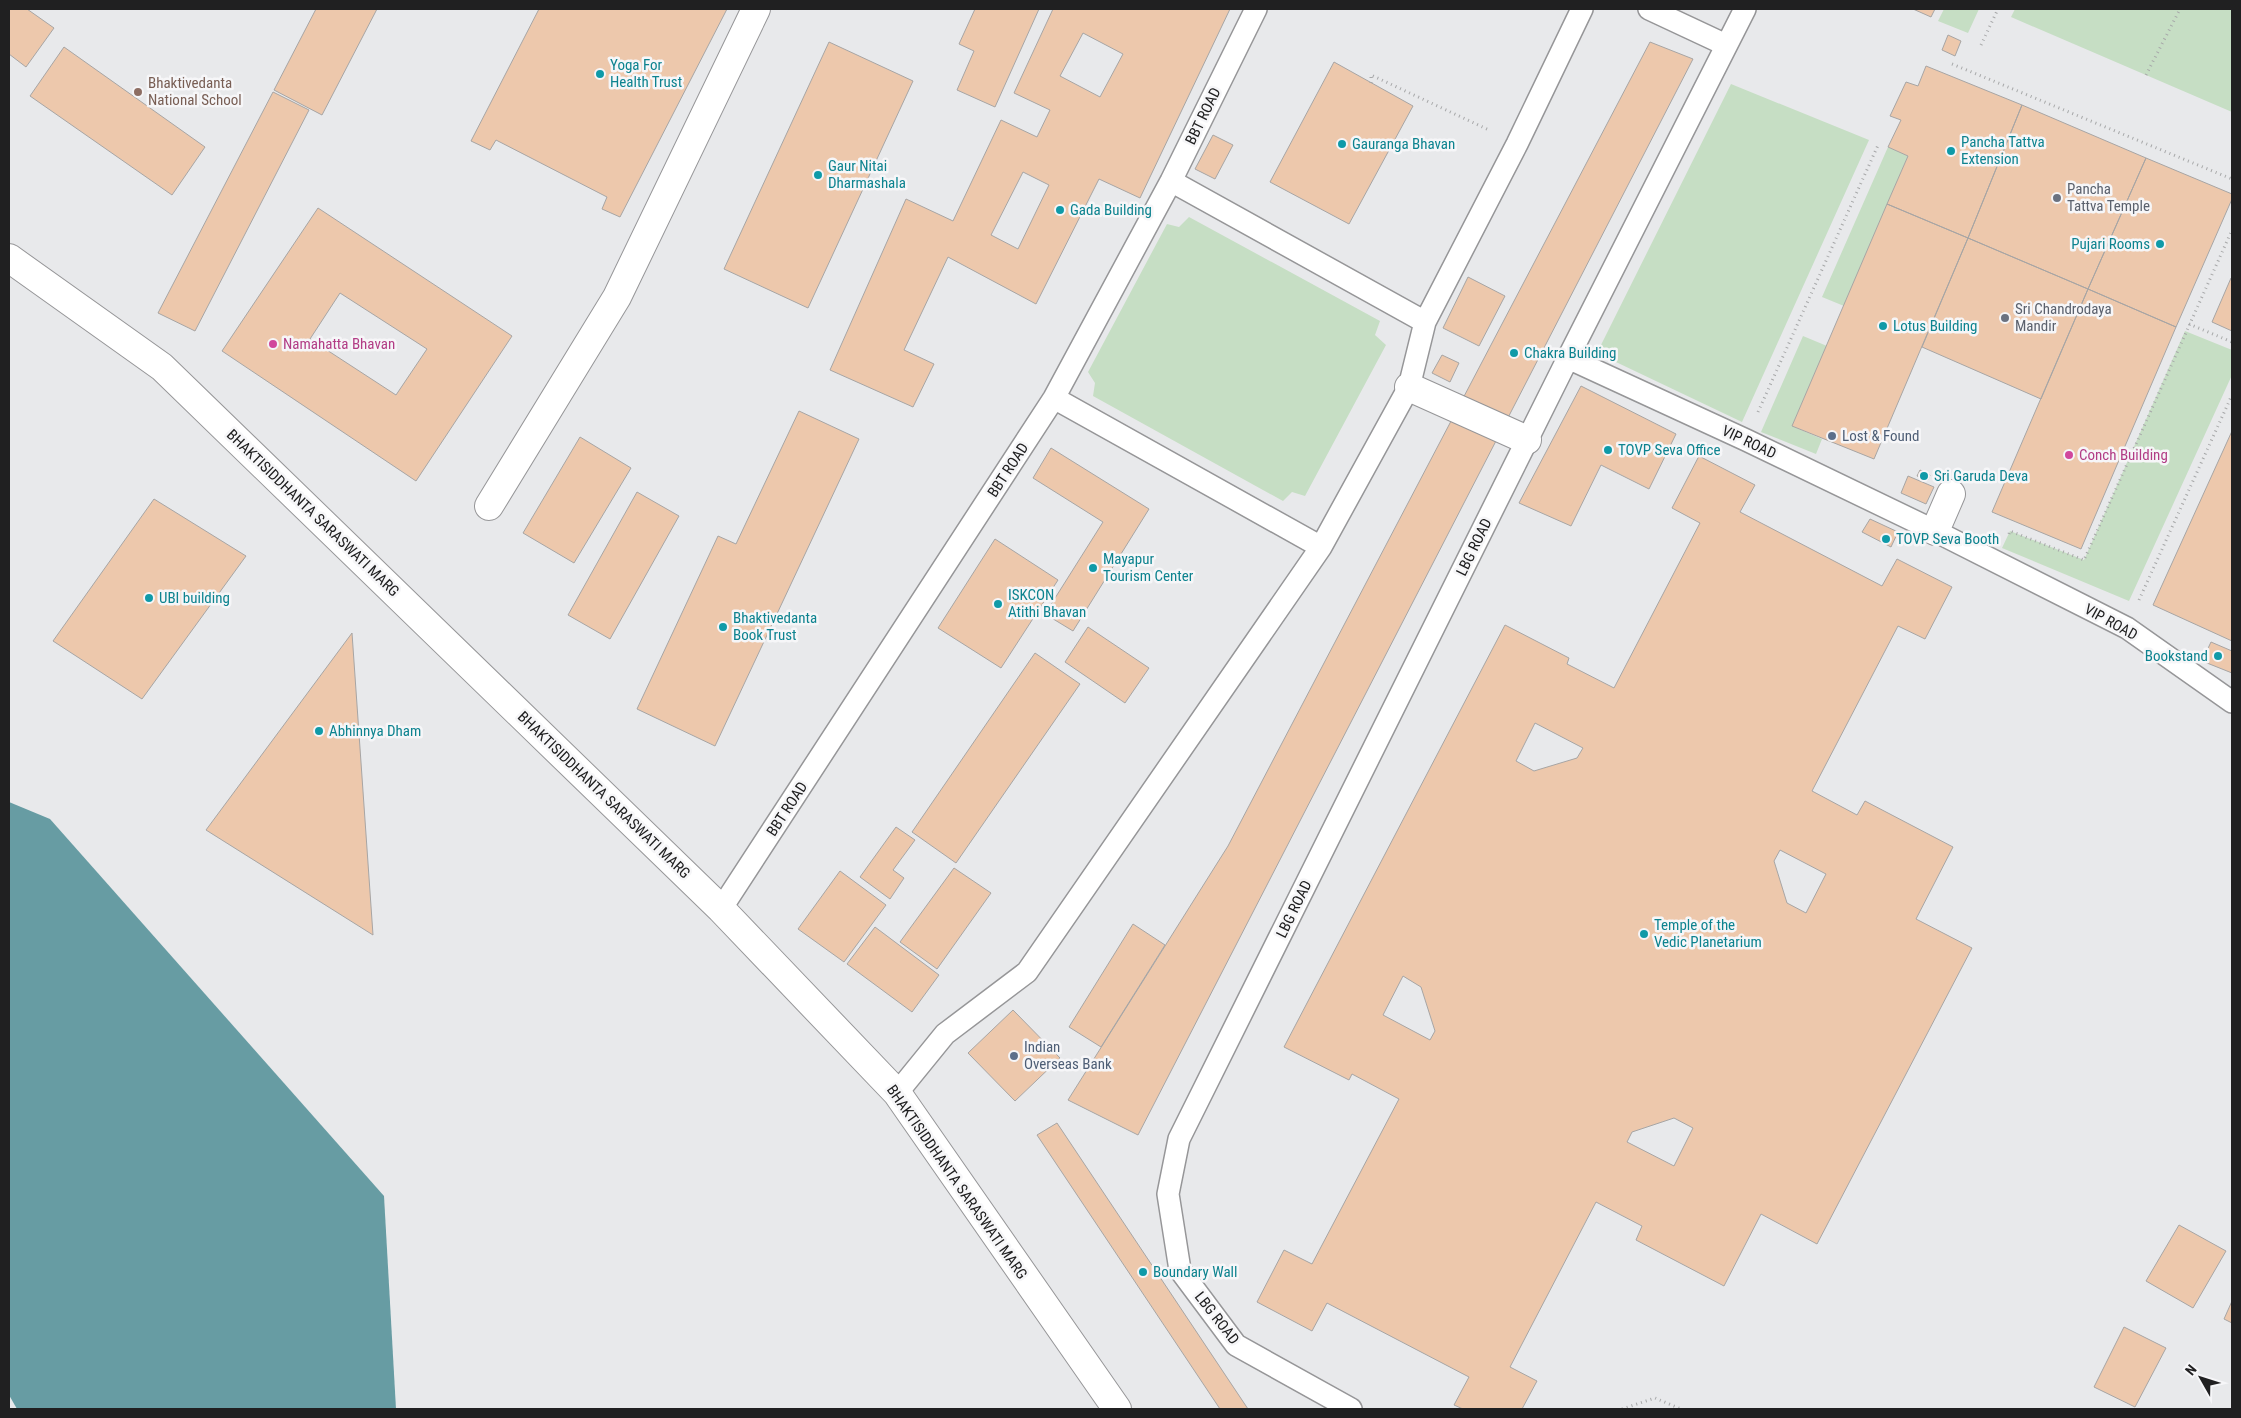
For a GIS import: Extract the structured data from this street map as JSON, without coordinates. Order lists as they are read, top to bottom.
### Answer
{
  "streets": {
    "main road": ["BHAKTISIDDHANTA SARASWATI MARG"],
    "lane": ["BBT ROAD", "VIP ROAD", "LBG ROAD"]
  },
  "crossings": [
    ["BBT ROAD", "BHAKTISIDDHANTA SARASWATI MARG"],
    ["VIP ROAD", "LBG ROAD"]
  ],
  "places": [
    "Yoga For Health Trust",
    "Bhaktivedanta National School",
    "Gauranga Bhavan",
    "Pancha Tattva Extension",
    "Gaur Nitai Dharmashala",
    "Pancha Tattva Temple",
    "Gada Building",
    "Pujari Rooms",
    "Sri Chandrodaya Mandir",
    "Lotus Building",
    "Namahatta Bhavan",
    "Chakra Building",
    "Lost & Found",
    "TOVP Seva Office",
    "Conch Building",
    "Sri Garuda Deva",
    "TOVP Seva Booth",
    "Mayapur Tourism Center",
    "UBI building",
    "ISKCON Atithi Bhavan",
    "Bhaktivedanta Book Trust",
    "Bookstand",
    "Abhinnya Dham",
    "Temple of the Vedic Planetarium",
    "Indian Overseas Bank",
    "Boundary Wall"
  ],
  "north": "top left"
}
